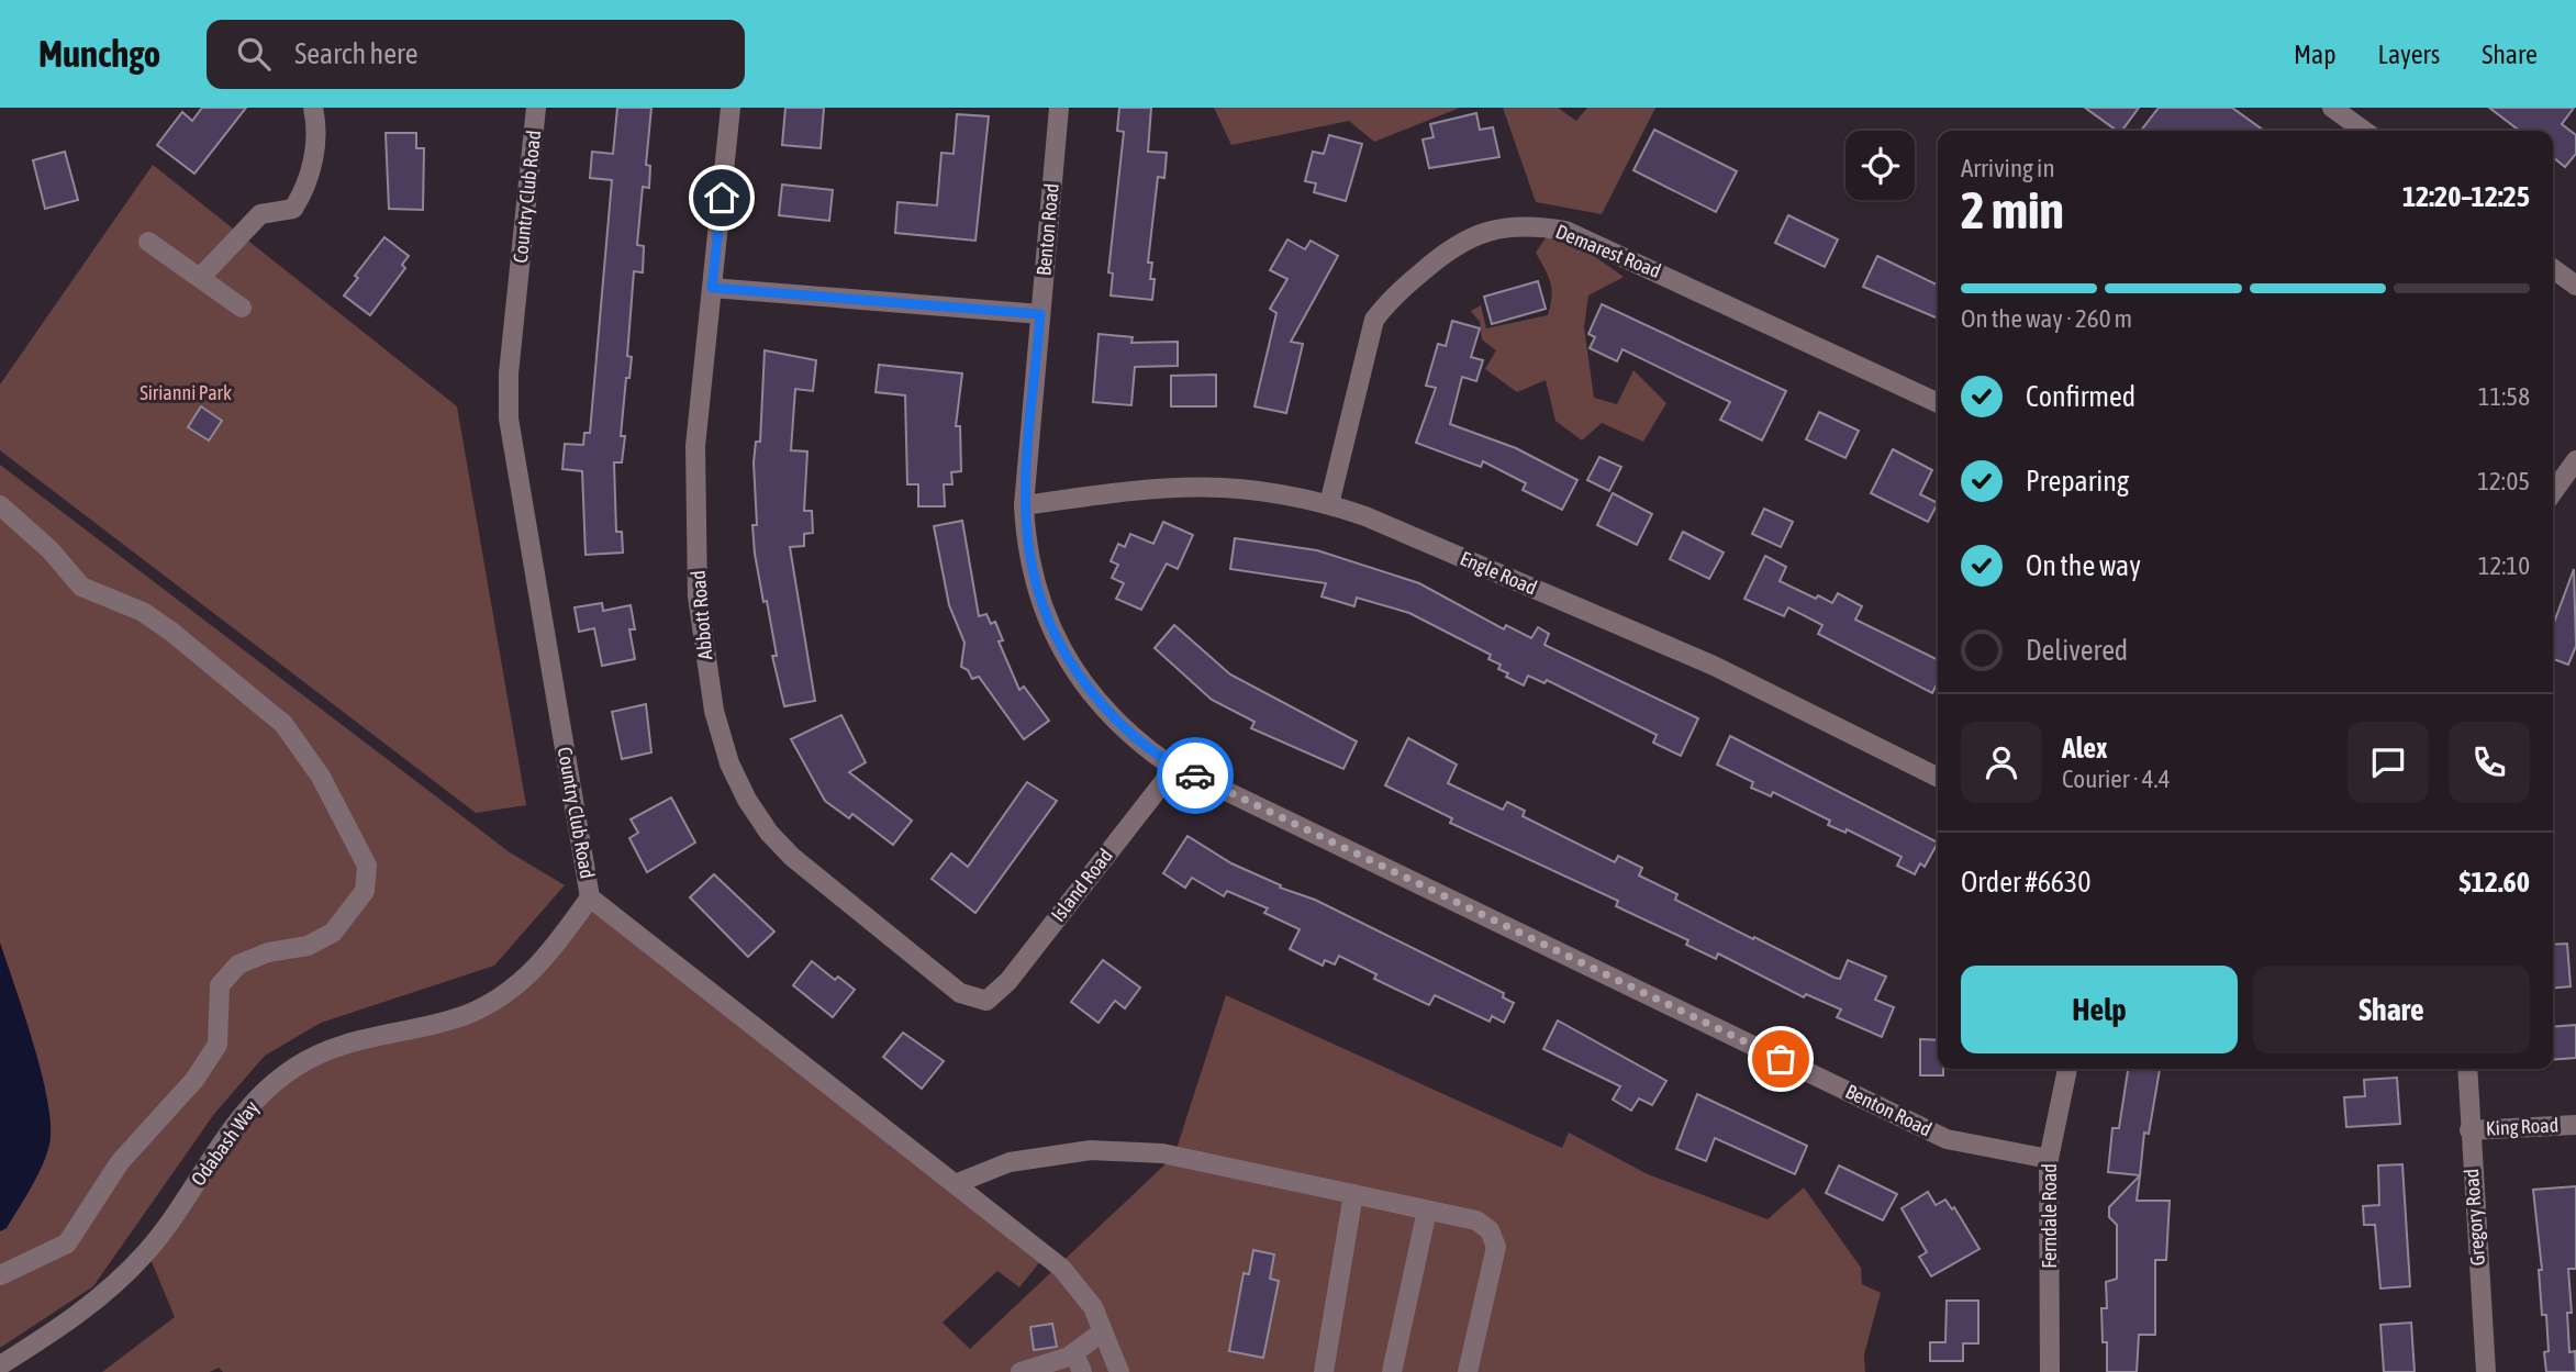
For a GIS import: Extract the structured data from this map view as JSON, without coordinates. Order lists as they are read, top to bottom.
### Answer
{
  "streets": {
    "street": [
      "Country Club Road",
      "Benton Road",
      "Demarest Road",
      "Engle Road",
      "Abbott Road",
      "Island Road",
      "King Road",
      "Odabash Way",
      "Ferndale Road",
      "Gregory Road"
    ]
  },
  "crossings": [
    ["Country Club Road", "Odabash Way"],
    ["Benton Road", "Engle Road"],
    ["Benton Road", "Island Road"],
    ["Benton Road", "Ferndale Road"],
    ["Demarest Road", "Engle Road"],
    ["Abbott Road", "Island Road"],
    ["King Road", "Gregory Road"]
  ],
  "parks": ["Sirianni Park"],
  "page": {
    "header": "Munchgo",
    "search": "Search here",
    "nav": ["Map", "Layers", "Share"],
    "heading": ["2 min", "Arriving in", "12:20–12:25"],
    "panel": [
      "Alex",
      "Courier · 4.4",
      "Order #6630",
      "$12.60"
    ],
    "bar": "On the way · 260 m",
    "list": [
      ["Confirmed", "11:58"],
      ["Preparing", "12:05"],
      ["On the way", "12:10"],
      "Delivered"
    ],
    "buttons": ["Help", "Share"]
  }
}
